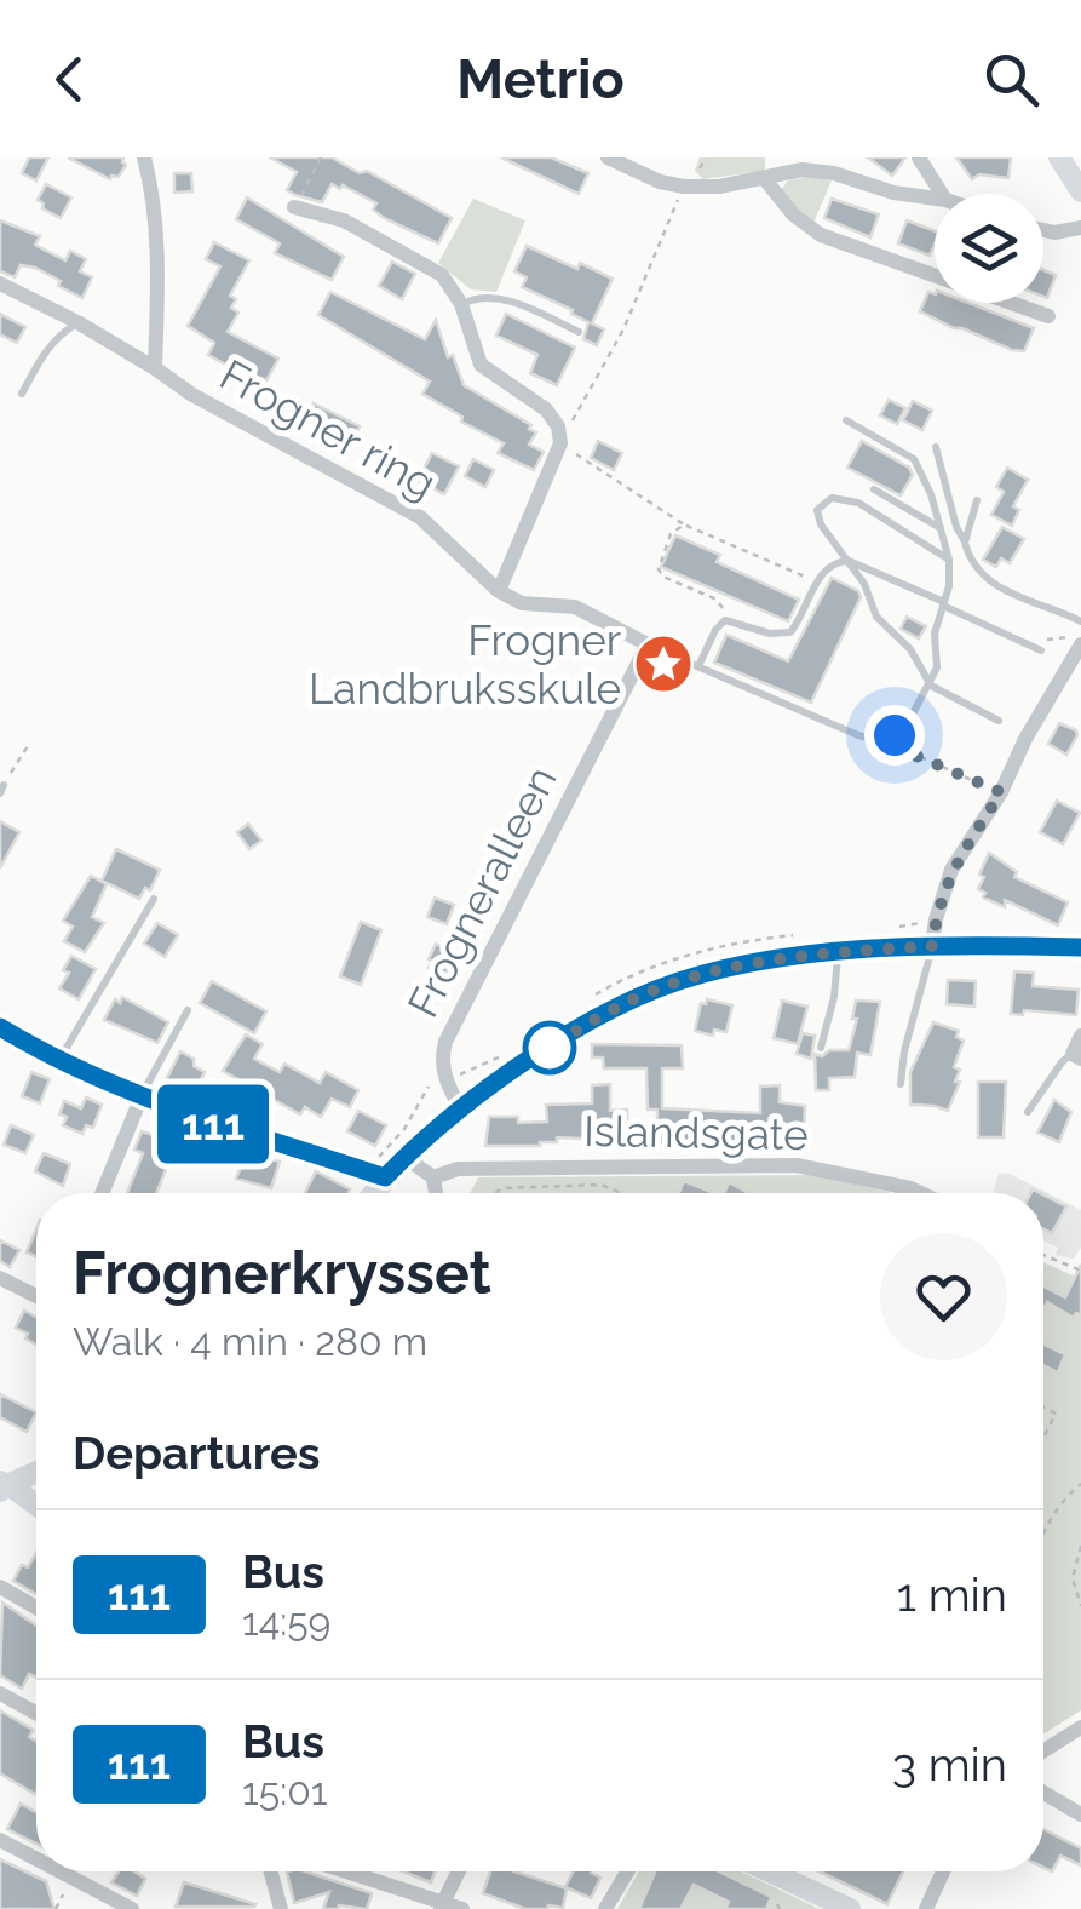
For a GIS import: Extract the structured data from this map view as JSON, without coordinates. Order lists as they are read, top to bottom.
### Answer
{
  "streets": {
    "street": ["Frogner ring", "Frogneralleen", "Islandsgate"]
  },
  "crossings": [
    ["Frogner ring", "Frogneralleen"]
  ],
  "places": {
    "place": ["Frogner Landbruksskule"]
  },
  "lines": ["bus line 111"],
  "page": {
    "header": "Metrio",
    "on_map": "111",
    "heading": [
      ["Frognerkrysset", "Walk · 4 min · 280 m"],
      "Departures"
    ],
    "list": [
      {
        "mark": "111",
        "name": "Bus",
        "note": "14:59",
        "value": "1 min"
      },
      {
        "mark": "111",
        "name": "Bus",
        "note": "15:01",
        "value": "3 min"
      }
    ]
  }
}
